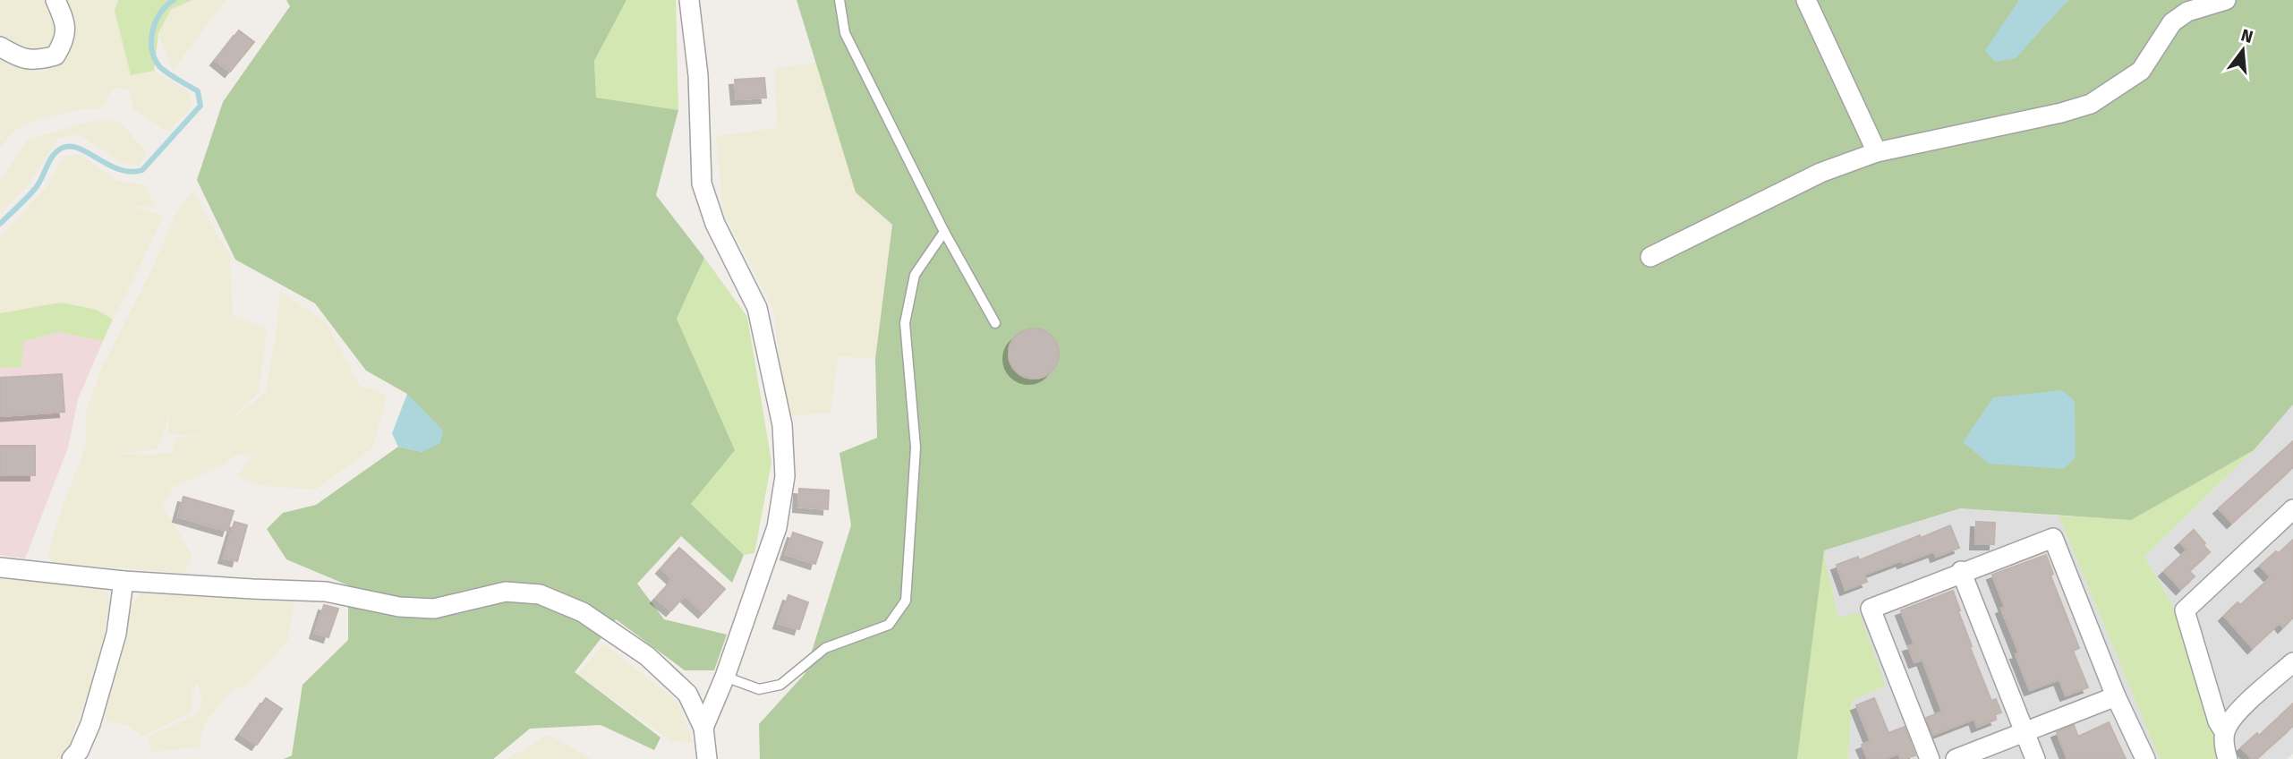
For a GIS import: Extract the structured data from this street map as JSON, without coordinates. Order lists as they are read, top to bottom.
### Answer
{
  "north": "top"
}
